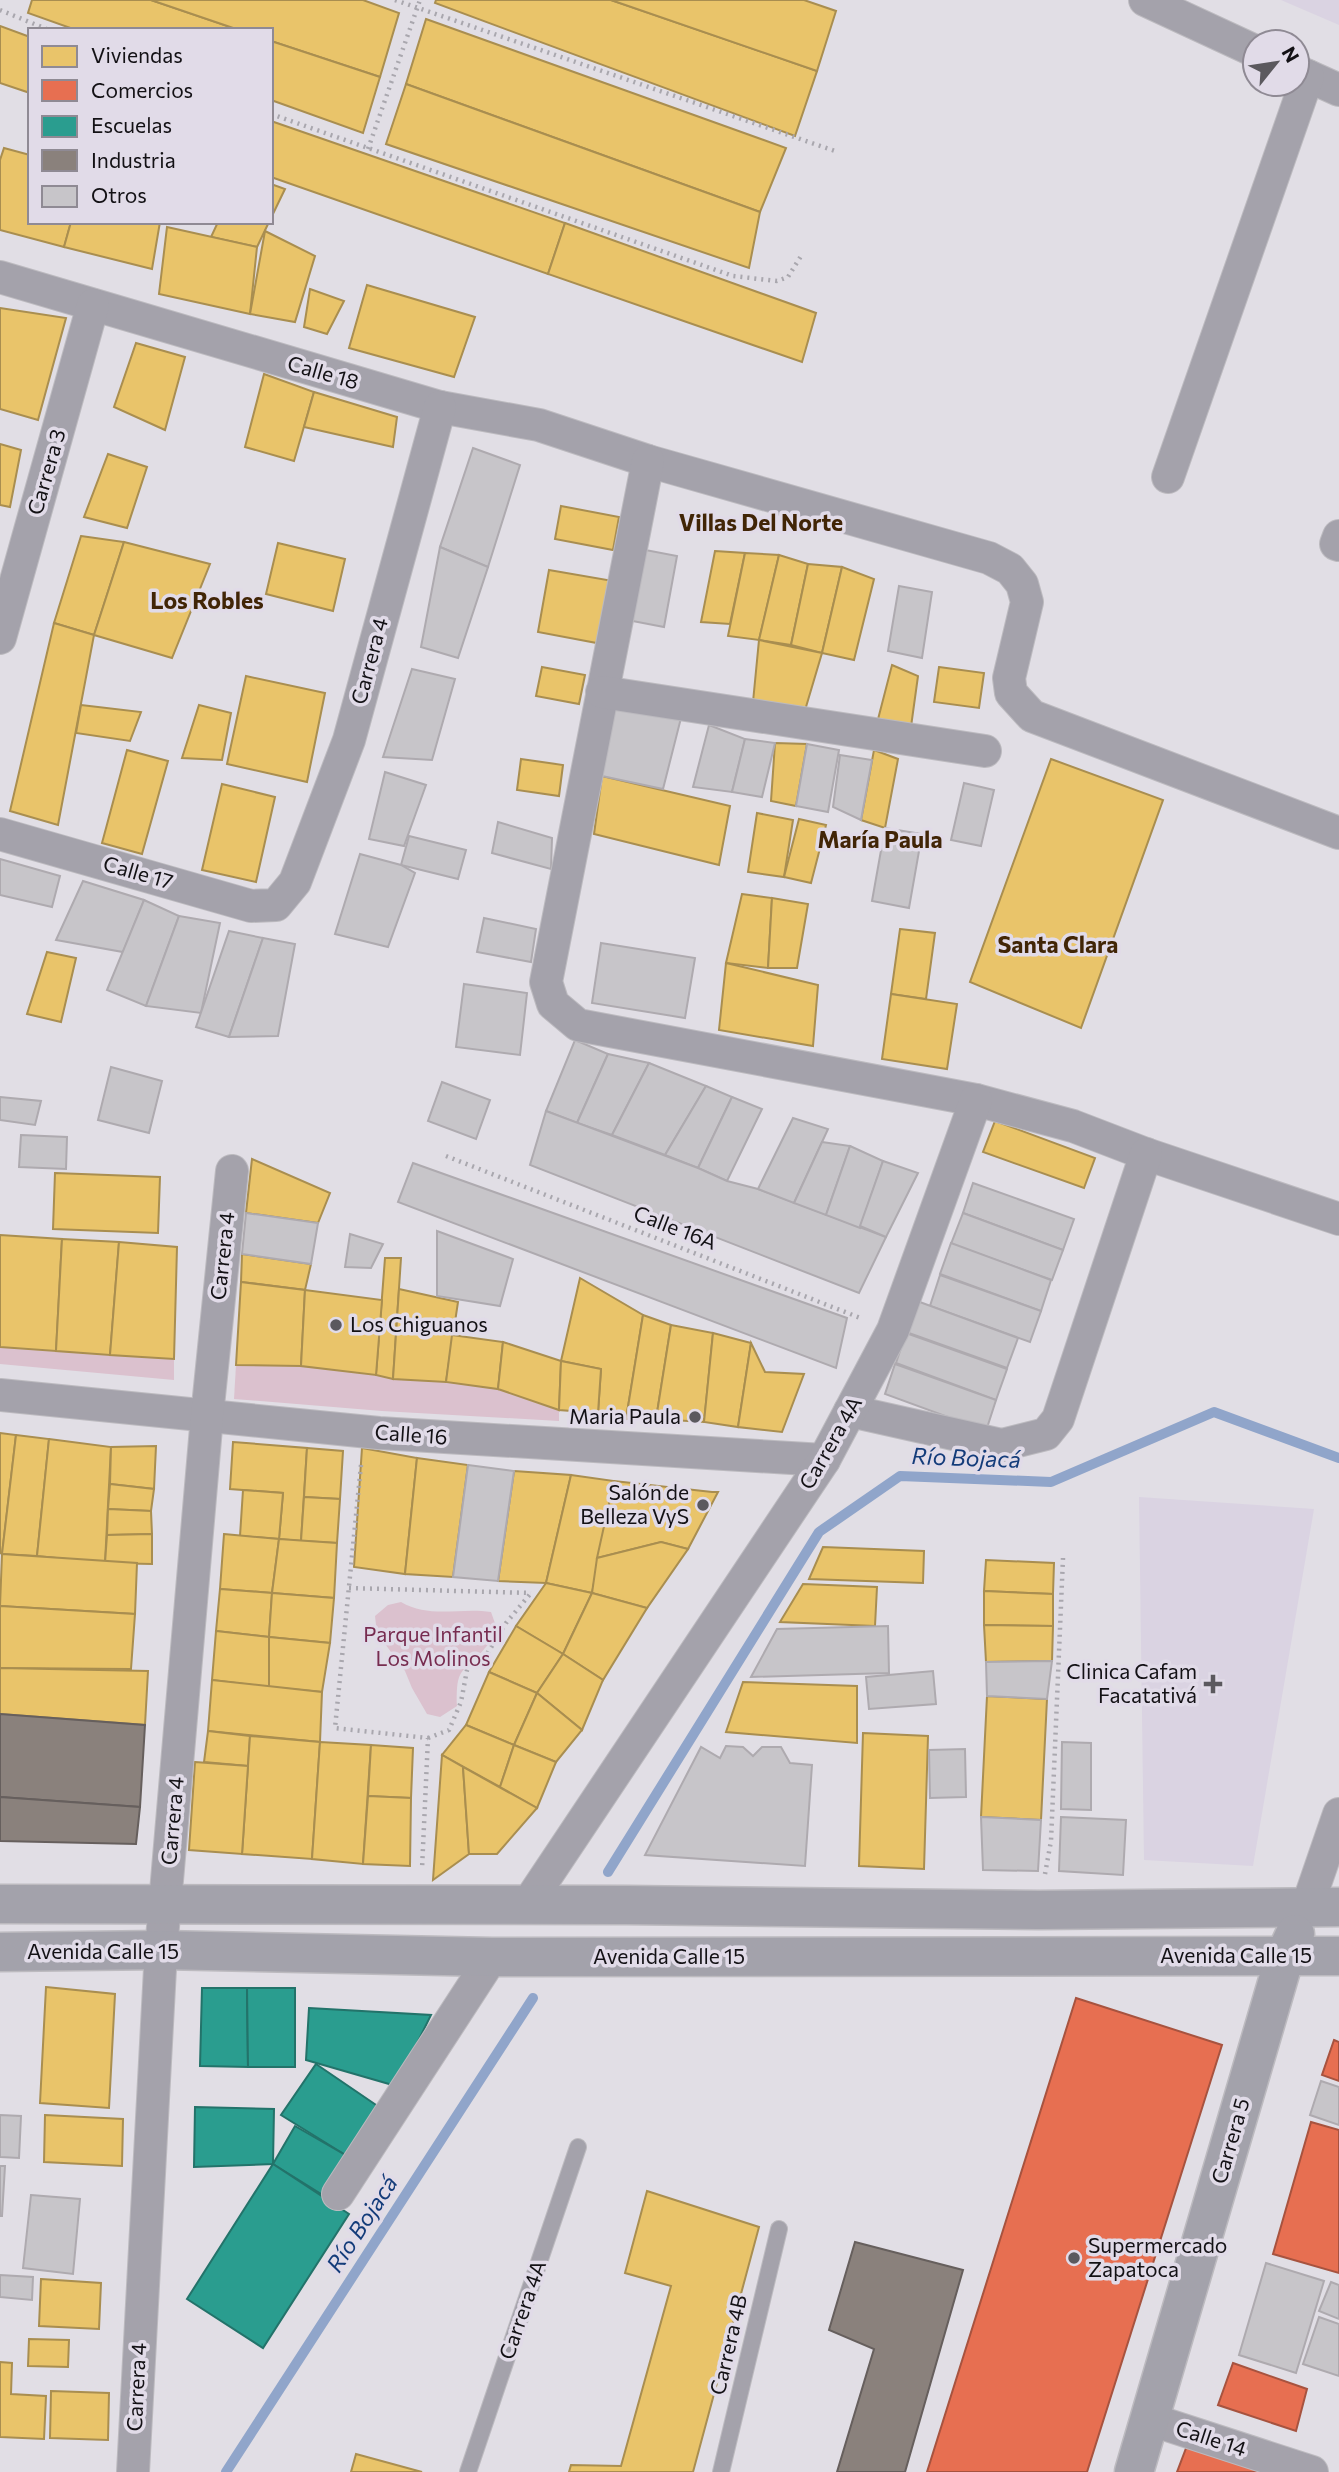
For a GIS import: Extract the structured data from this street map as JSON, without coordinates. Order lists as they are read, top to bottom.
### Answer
{
  "streets": {
    "main road": ["Avenida Calle 15", "Carrera 5"],
    "street": [
      "Calle 18",
      "Carrera 3",
      "Carrera 4",
      "Calle 17",
      "Calle 16",
      "Carrera 4A",
      "Calle 14"
    ],
    "lane": ["Carrera 4B"],
    "path": ["Calle 16A"]
  },
  "crossings": [
    ["Calle 18", "Carrera 3"],
    ["Calle 18", "Carrera 4"],
    ["Carrera 4", "Calle 17"],
    ["Carrera 4", "Calle 16"],
    ["Carrera 4", "Avenida Calle 15"],
    ["Calle 16A", "Carrera 4A"],
    ["Calle 16", "Carrera 4A"],
    ["Avenida Calle 15", "Carrera 5"],
    ["Carrera 5", "Calle 14"]
  ],
  "districts": [
    "Villas Del Norte",
    "Los Robles",
    "María Paula",
    "Santa Clara"
  ],
  "water": ["Río Bojacá"],
  "parks": ["Parque Infantil Los Molinos"],
  "places": {
    "other": [
      "Los Chiguanos",
      "Maria Paula",
      "Salón de Belleza VyS",
      "Supermercado Zapatoca"
    ],
    "health": ["Clinica Cafam Facatativá"]
  },
  "legend": [
    "Viviendas",
    "Comercios",
    "Escuelas",
    "Industria",
    "Otros"
  ],
  "north": "top right"
}
